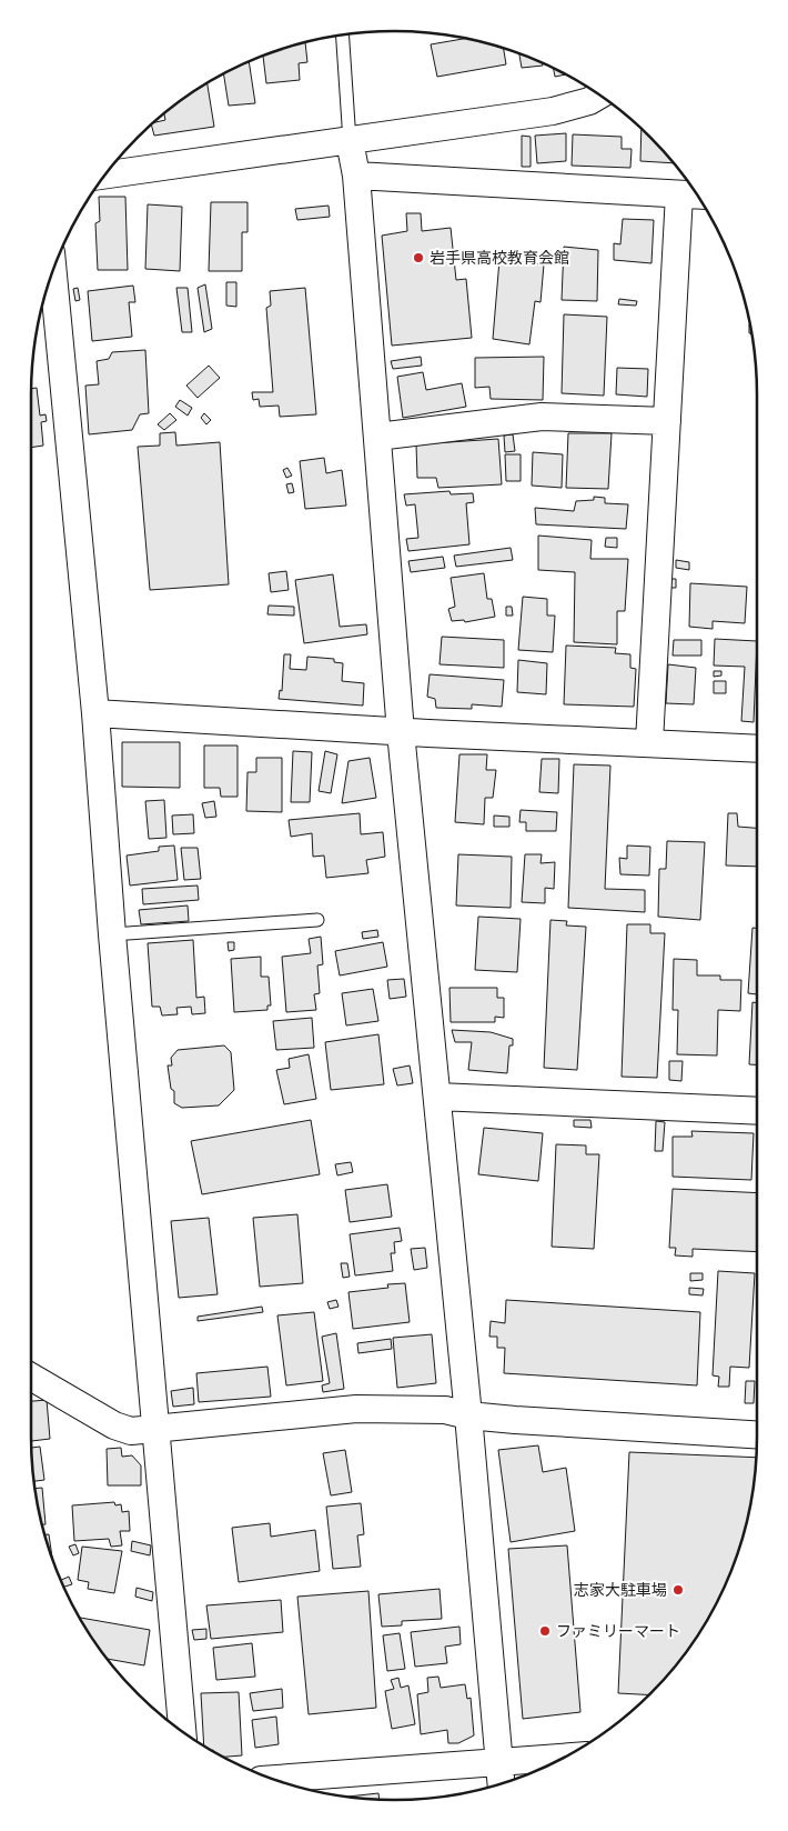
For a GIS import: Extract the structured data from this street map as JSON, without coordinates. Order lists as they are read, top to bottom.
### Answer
{
  "places": ["岩手県高校教育会館", "志家大駐車場", "ファミリーマート"]
}
